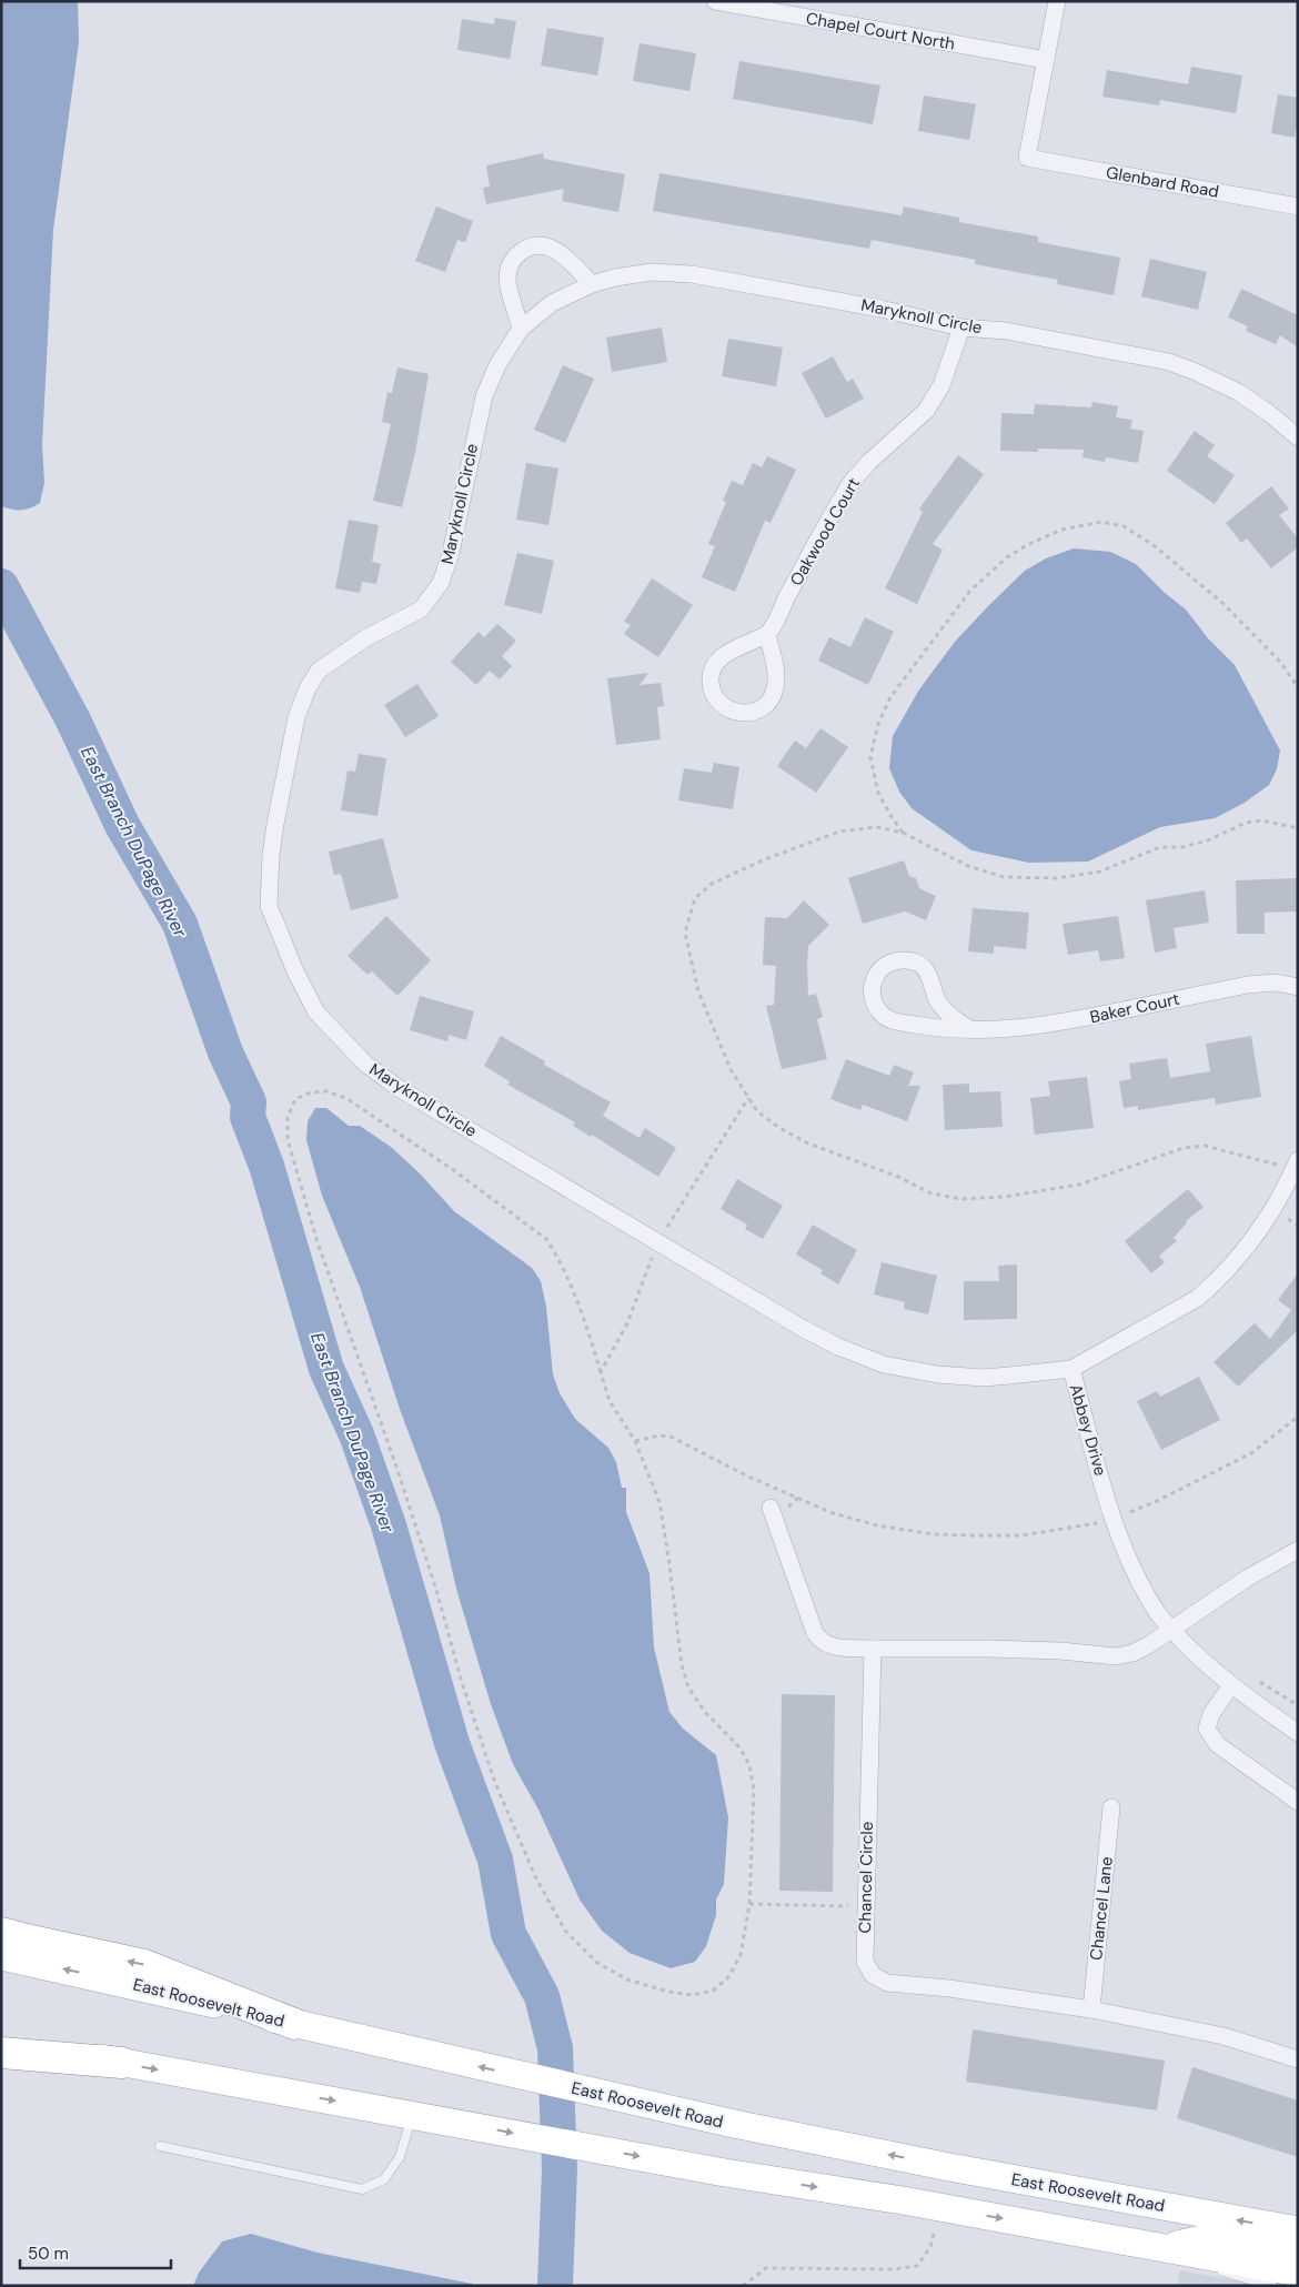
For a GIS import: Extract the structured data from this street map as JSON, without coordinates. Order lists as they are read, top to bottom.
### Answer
{
  "streets": {
    "main road": ["East Roosevelt Road"],
    "street": [
      "Chapel Court North",
      "Glenbard Road",
      "Maryknoll Circle",
      "Oakwood Court",
      "Baker Court",
      "Abbey Drive",
      "Chancel Circle",
      "Chancel Lane"
    ]
  },
  "crossings": [
    ["Chapel Court North", "Glenbard Road"],
    ["Maryknoll Circle", "Oakwood Court"],
    ["Maryknoll Circle", "Abbey Drive"],
    ["Chancel Circle", "Chancel Lane"]
  ],
  "water": ["East Branch DuPage River"],
  "scale_bar": "50 m"
}
